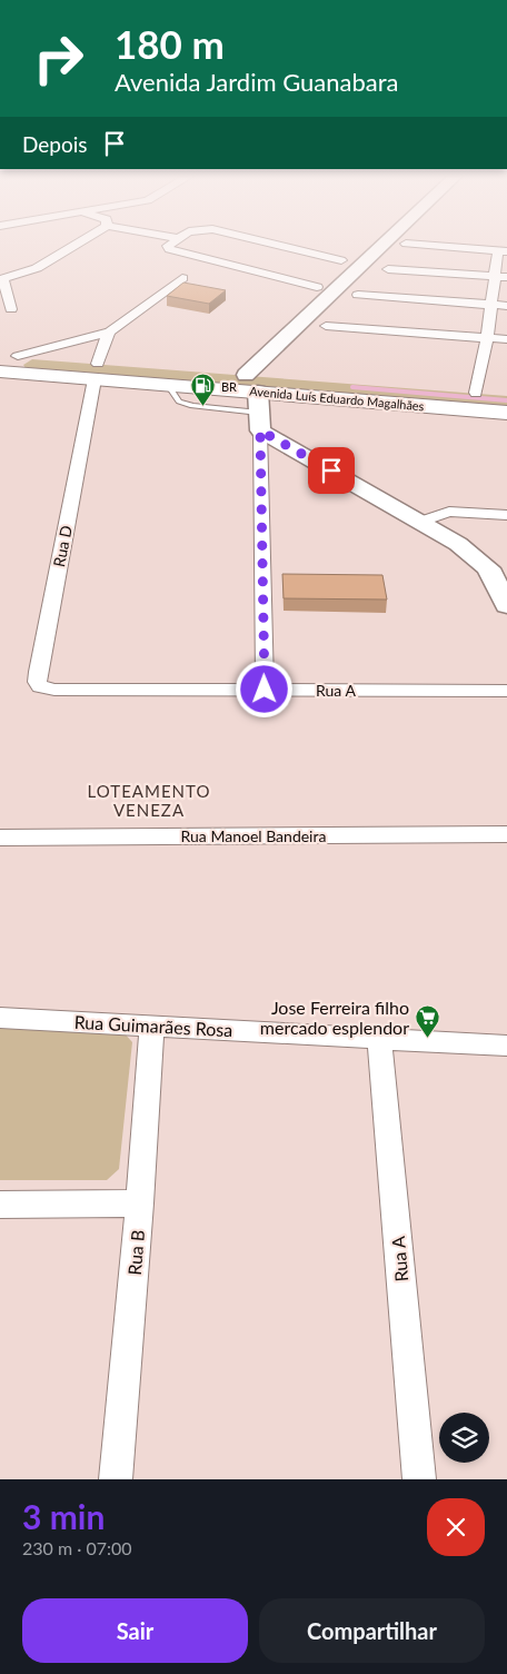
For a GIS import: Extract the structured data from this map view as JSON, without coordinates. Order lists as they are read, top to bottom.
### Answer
{
  "streets": {
    "main road": ["Avenida Luís Eduardo Magalhães"],
    "street": [
      "Rua D",
      "Rua A",
      "Rua Manoel Bandeira",
      "Rua Guimarães Rosa",
      "Rua B"
    ]
  },
  "crossings": [
    ["Avenida Luís Eduardo Magalhães", "Rua D"],
    ["Rua D", "Rua A"],
    ["Rua A", "Rua Guimarães Rosa"],
    ["Rua Guimarães Rosa", "Rua B"]
  ],
  "districts": ["LOTEAMENTO VENEZA"],
  "places": {
    "fuel station": ["BR"],
    "supermarket": ["Jose Ferreira filho mercado esplendor"]
  },
  "page": {
    "turn": ["180 m", "Avenida Jardim Guanabara"],
    "then": "Depois",
    "heading": ["3 min", "230 m · 07:00"],
    "buttons": ["Sair", "Compartilhar"]
  }
}
